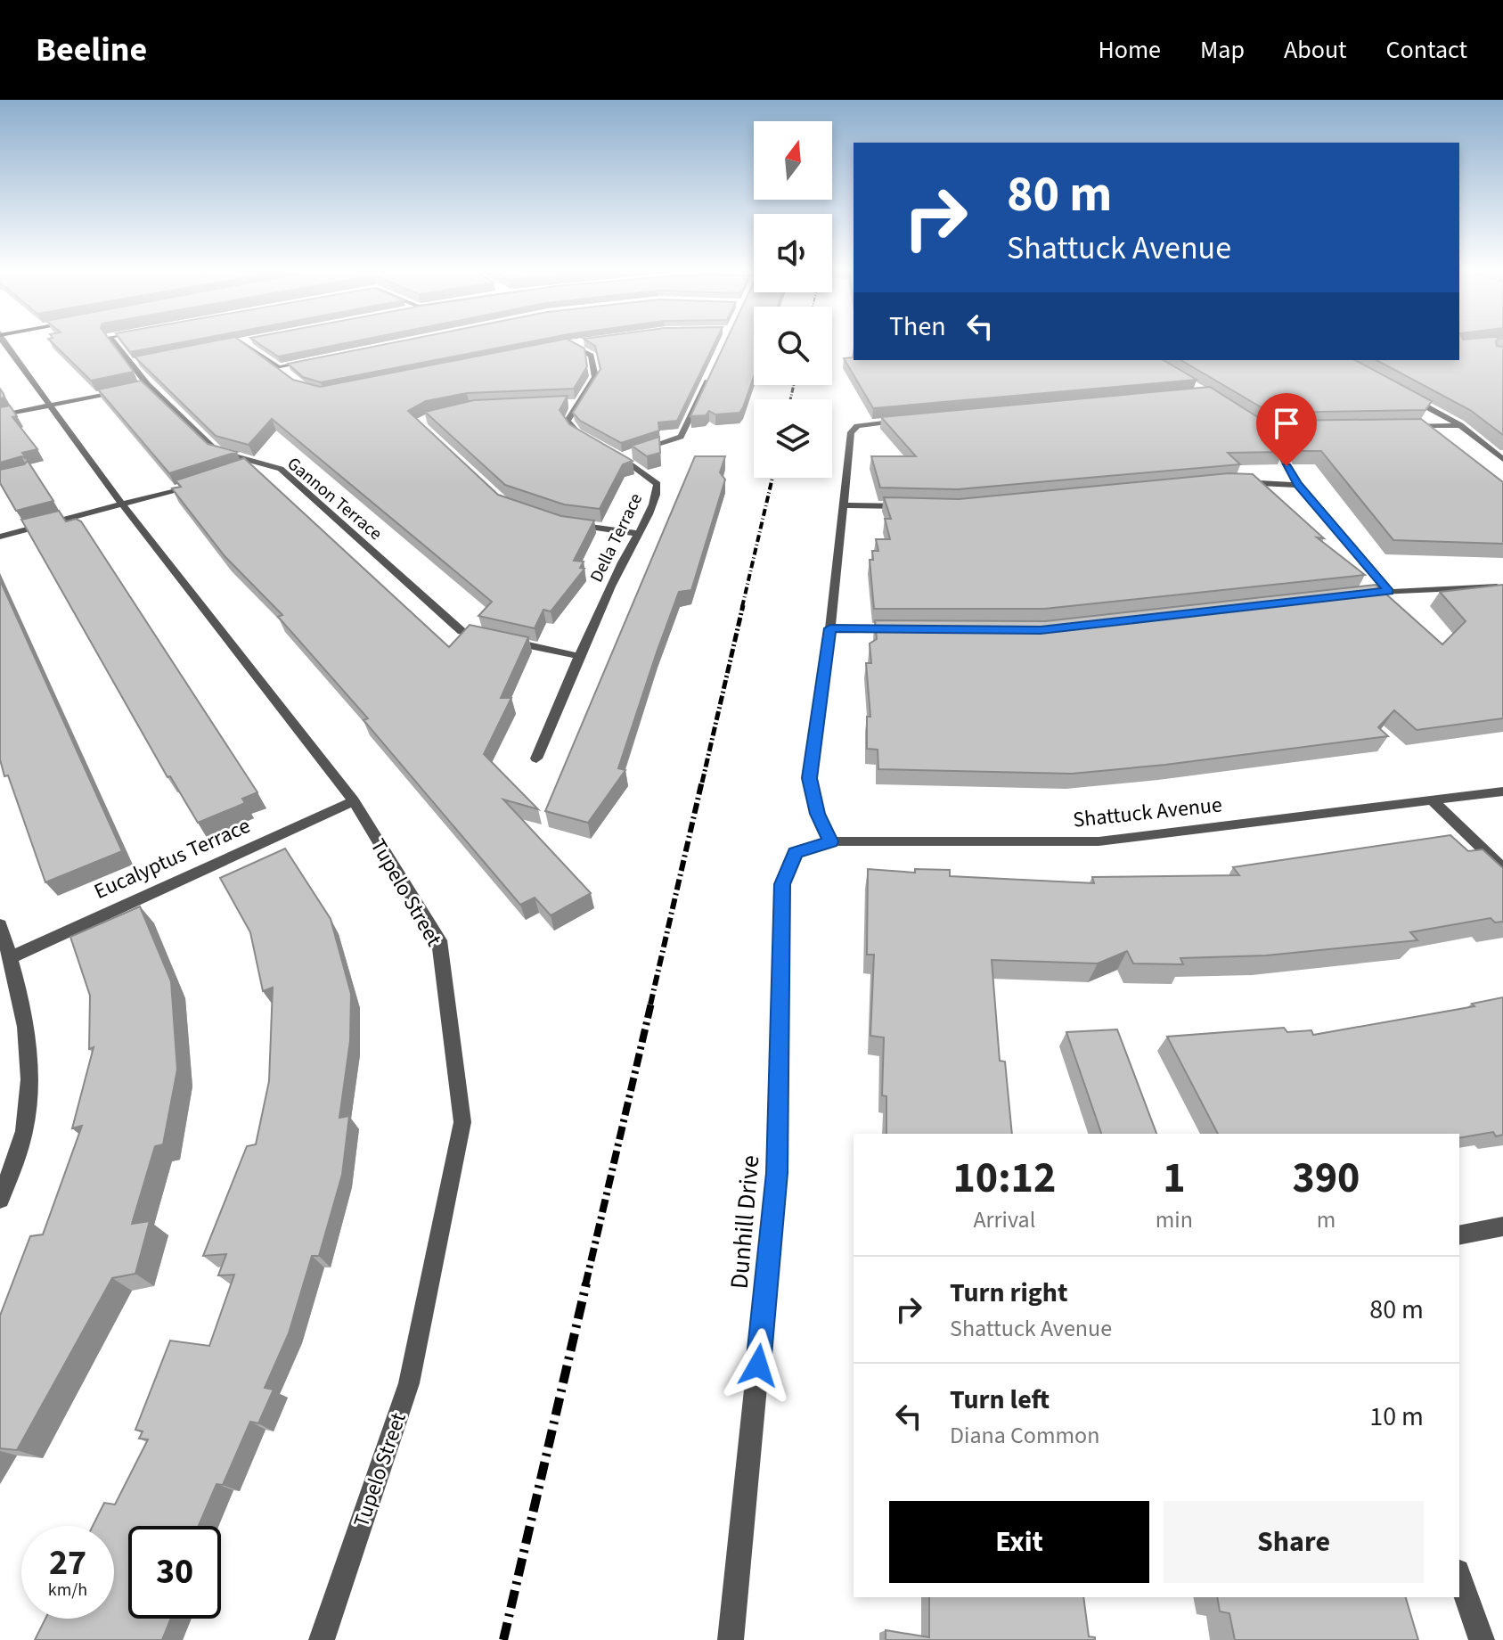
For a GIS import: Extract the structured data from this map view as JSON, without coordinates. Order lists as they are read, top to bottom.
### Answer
{
  "streets": {
    "street": [
      "Gannon Terrace",
      "Della Terrace",
      "Shattuck Avenue",
      "Eucalyptus Terrace",
      "Tupelo Street",
      "Dunhill Drive"
    ]
  },
  "crossings": [
    ["Gannon Terrace", "Della Terrace"],
    ["Shattuck Avenue", "Dunhill Drive"],
    ["Eucalyptus Terrace", "Tupelo Street"]
  ],
  "north": "top",
  "page": {
    "header": "Beeline",
    "nav": [
      "Home",
      "Map",
      "About",
      "Contact"
    ],
    "turn": ["80 m", "Shattuck Avenue"],
    "then": "Then",
    "eta": [
      "10:12",
      "Arrival",
      "1",
      "min",
      "390",
      "m"
    ],
    "list": [
      {
        "name": "Turn right",
        "note": "Shattuck Avenue",
        "value": "80 m"
      },
      {
        "name": "Turn left",
        "note": "Diana Common",
        "value": "10 m"
      }
    ],
    "buttons": ["Exit", "Share"],
    "speed": "27 km/h",
    "limit": "30"
  }
}
